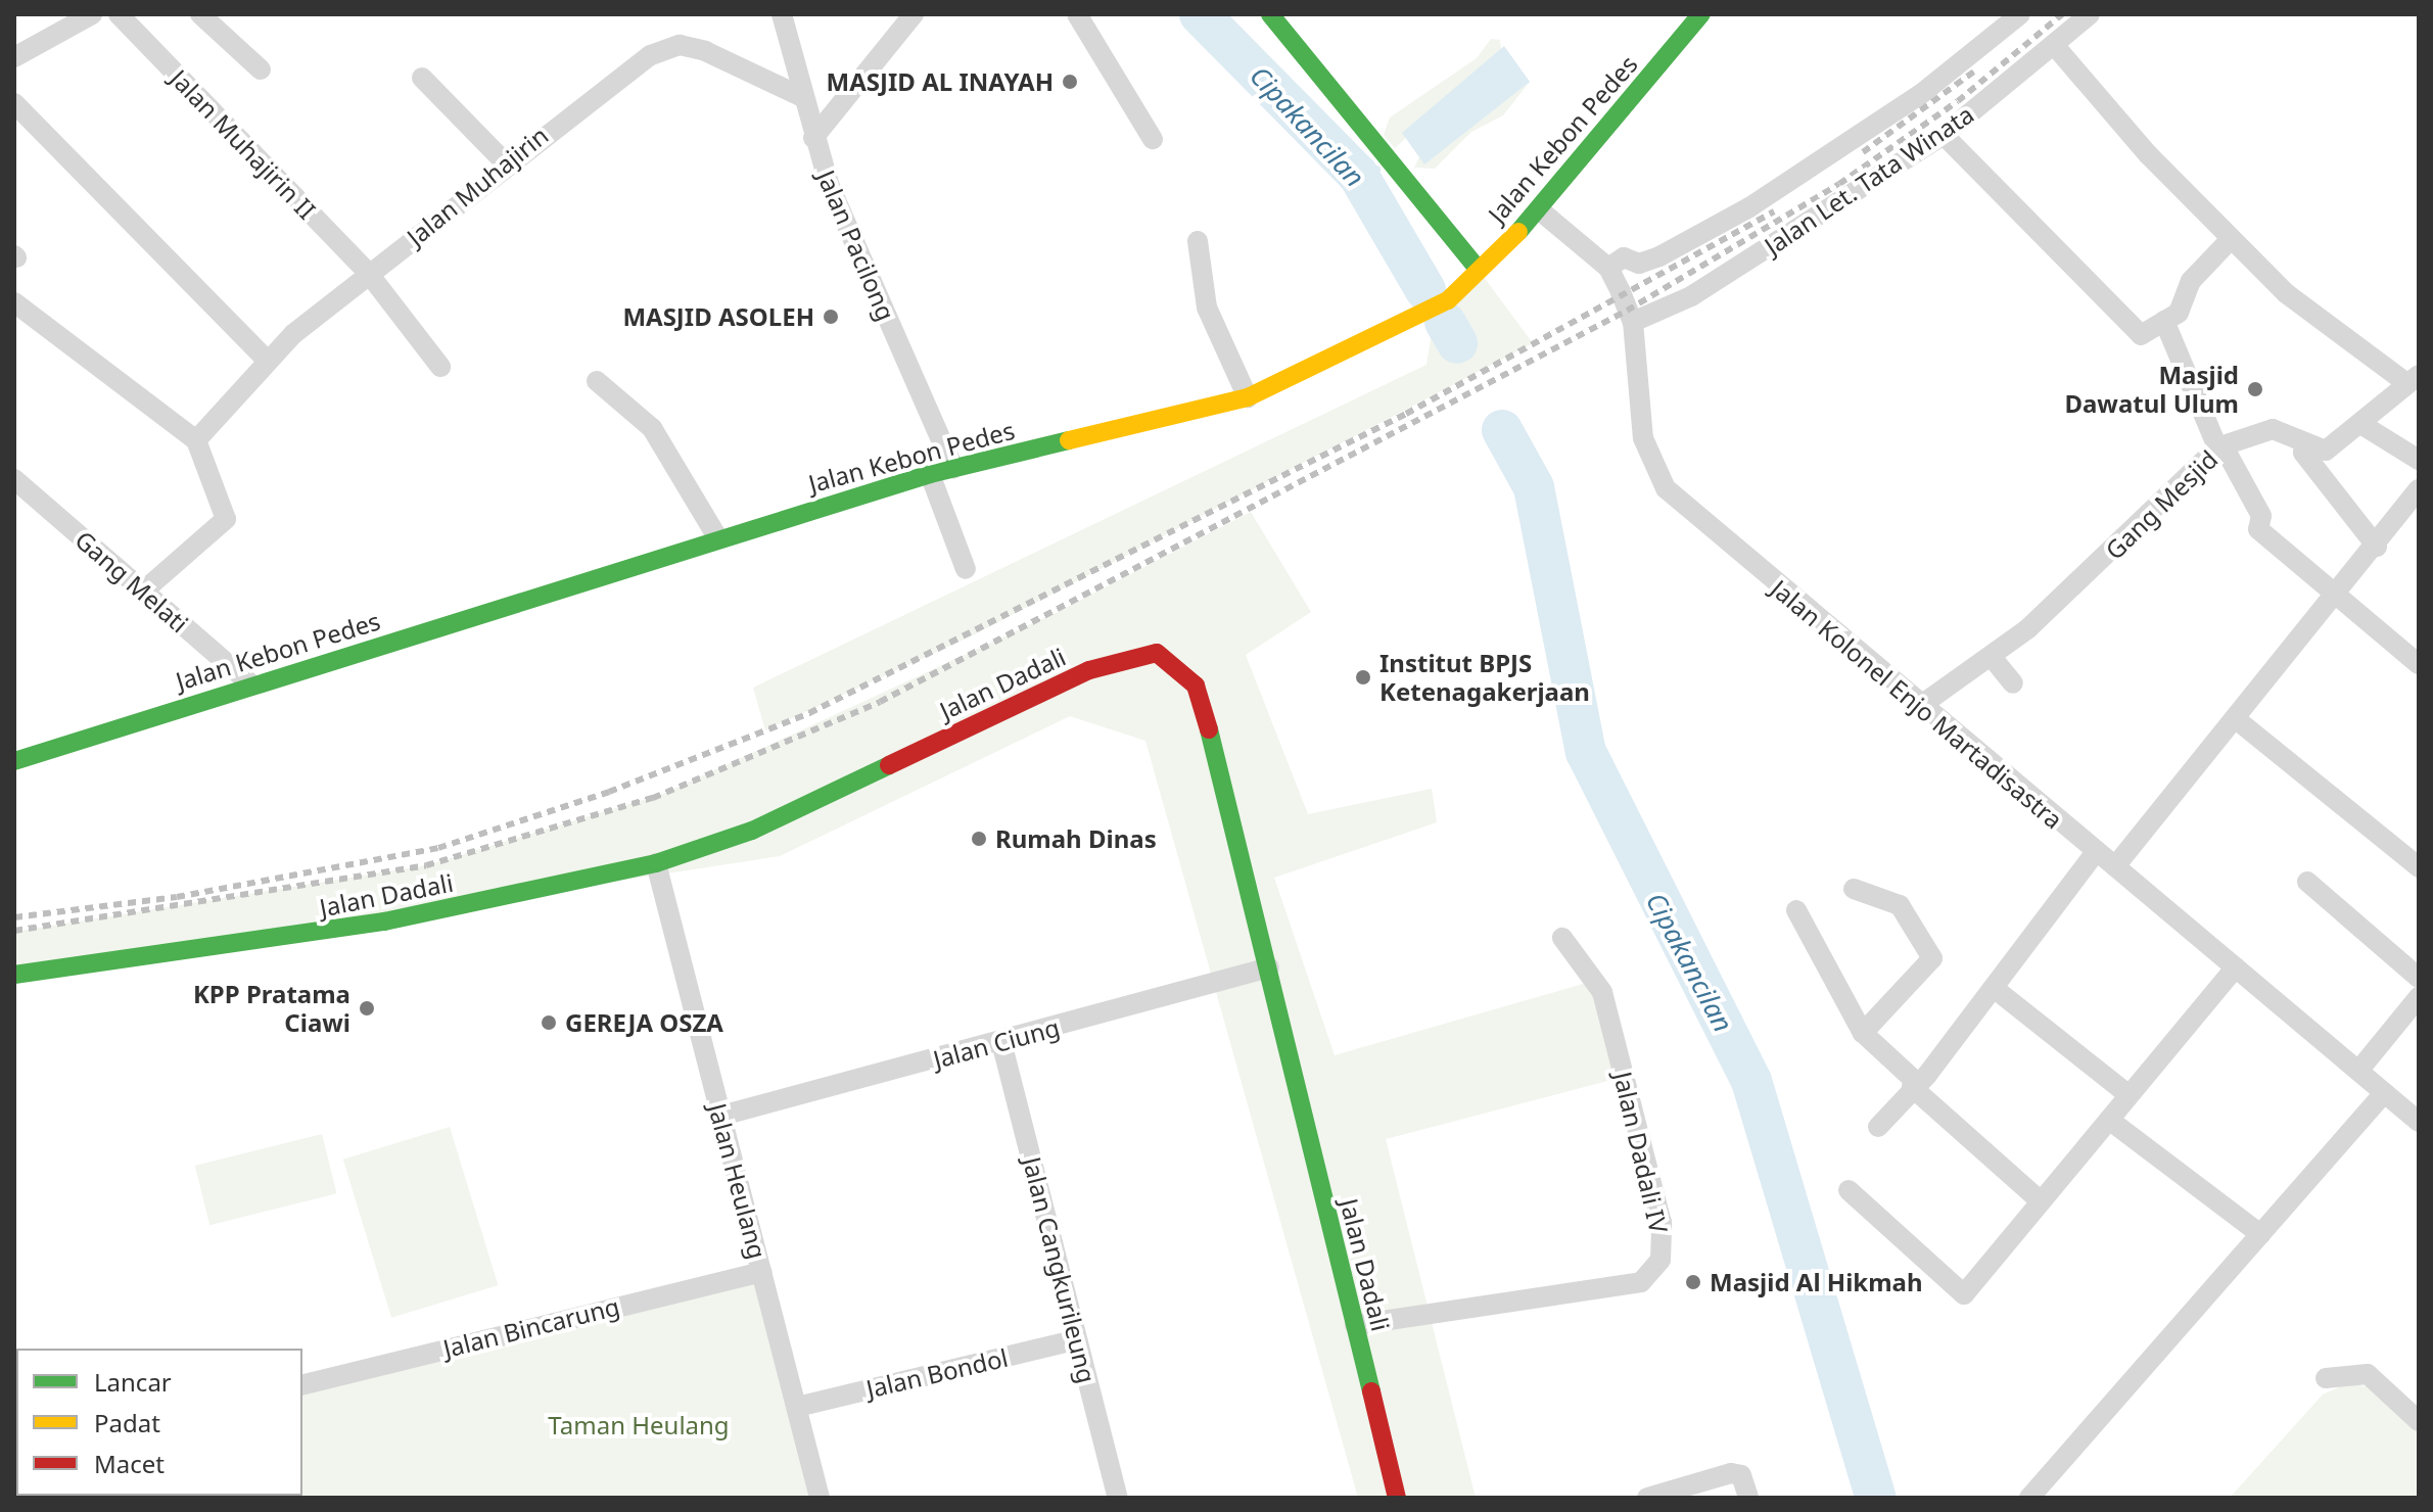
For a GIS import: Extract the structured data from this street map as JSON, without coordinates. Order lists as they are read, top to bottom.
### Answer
{
  "streets": {
    "main road": ["Jalan Kebon Pedes", "Jalan Dadali"],
    "street": [
      "Jalan Muhajirin II",
      "Jalan Let. Tata Winata",
      "Jalan Muhajirin",
      "Jalan Pacilong",
      "Gang Mesjid",
      "Gang Melati",
      "Jalan Kolonel Enjo Martadisastra",
      "Jalan Ciung",
      "Jalan Dadali IV",
      "Jalan Heulang",
      "Jalan Cangkurileung",
      "Jalan Bincarung",
      "Jalan Bondol"
    ]
  },
  "crossings": [
    ["Jalan Kebon Pedes", "Jalan Pacilong"],
    ["Jalan Kebon Pedes", "Gang Melati"],
    ["Jalan Kebon Pedes", "Jalan Kolonel Enjo Martadisastra"],
    ["Jalan Muhajirin II", "Jalan Muhajirin"],
    ["Jalan Let. Tata Winata", "Jalan Kolonel Enjo Martadisastra"],
    ["Jalan Muhajirin", "Jalan Pacilong"],
    ["Gang Mesjid", "Jalan Kolonel Enjo Martadisastra"],
    ["Jalan Dadali", "Jalan Ciung"],
    ["Jalan Dadali", "Jalan Dadali IV"],
    ["Jalan Dadali", "Jalan Heulang"],
    ["Jalan Ciung", "Jalan Heulang"],
    ["Jalan Ciung", "Jalan Cangkurileung"],
    ["Jalan Heulang", "Jalan Bincarung"],
    ["Jalan Heulang", "Jalan Bondol"],
    ["Jalan Cangkurileung", "Jalan Bondol"]
  ],
  "water": ["Cipakancilan"],
  "parks": ["Taman Heulang"],
  "places": [
    "MASJID AL INAYAH",
    "MASJID ASOLEH",
    "Masjid Dawatul Ulum",
    "Institut BPJS Ketenagakerjaan",
    "Rumah Dinas",
    "KPP Pratama Ciawi",
    "GEREJA OSZA",
    "Masjid Al Hikmah"
  ],
  "legend": ["Lancar", "Padat", "Macet"]
}
